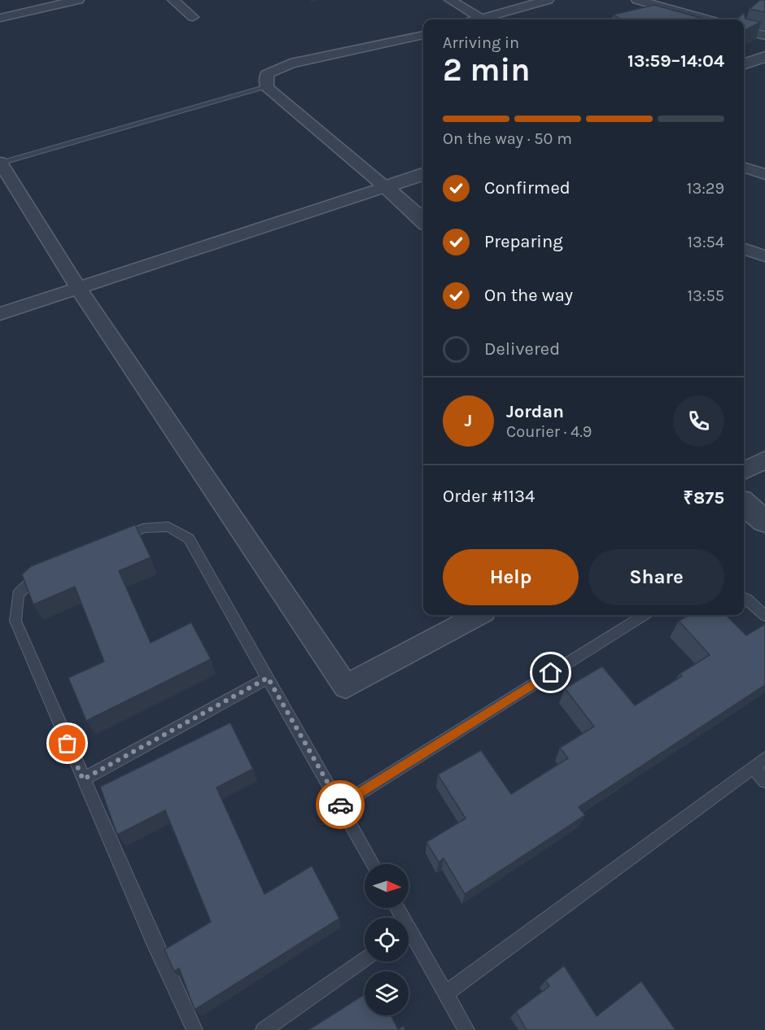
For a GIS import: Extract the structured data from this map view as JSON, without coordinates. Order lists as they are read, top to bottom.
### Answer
{
  "north": "right",
  "page": {
    "heading": ["2 min", "Arriving in", "13:59–14:04"],
    "panel": [
      "Jordan",
      "Courier · 4.9",
      "Order #1134",
      "₹875"
    ],
    "bar": "On the way · 50 m",
    "list": [
      ["Confirmed", "13:29"],
      ["Preparing", "13:54"],
      ["On the way", "13:55"],
      "Delivered"
    ],
    "round": "J",
    "buttons": ["Help", "Share"]
  }
}
